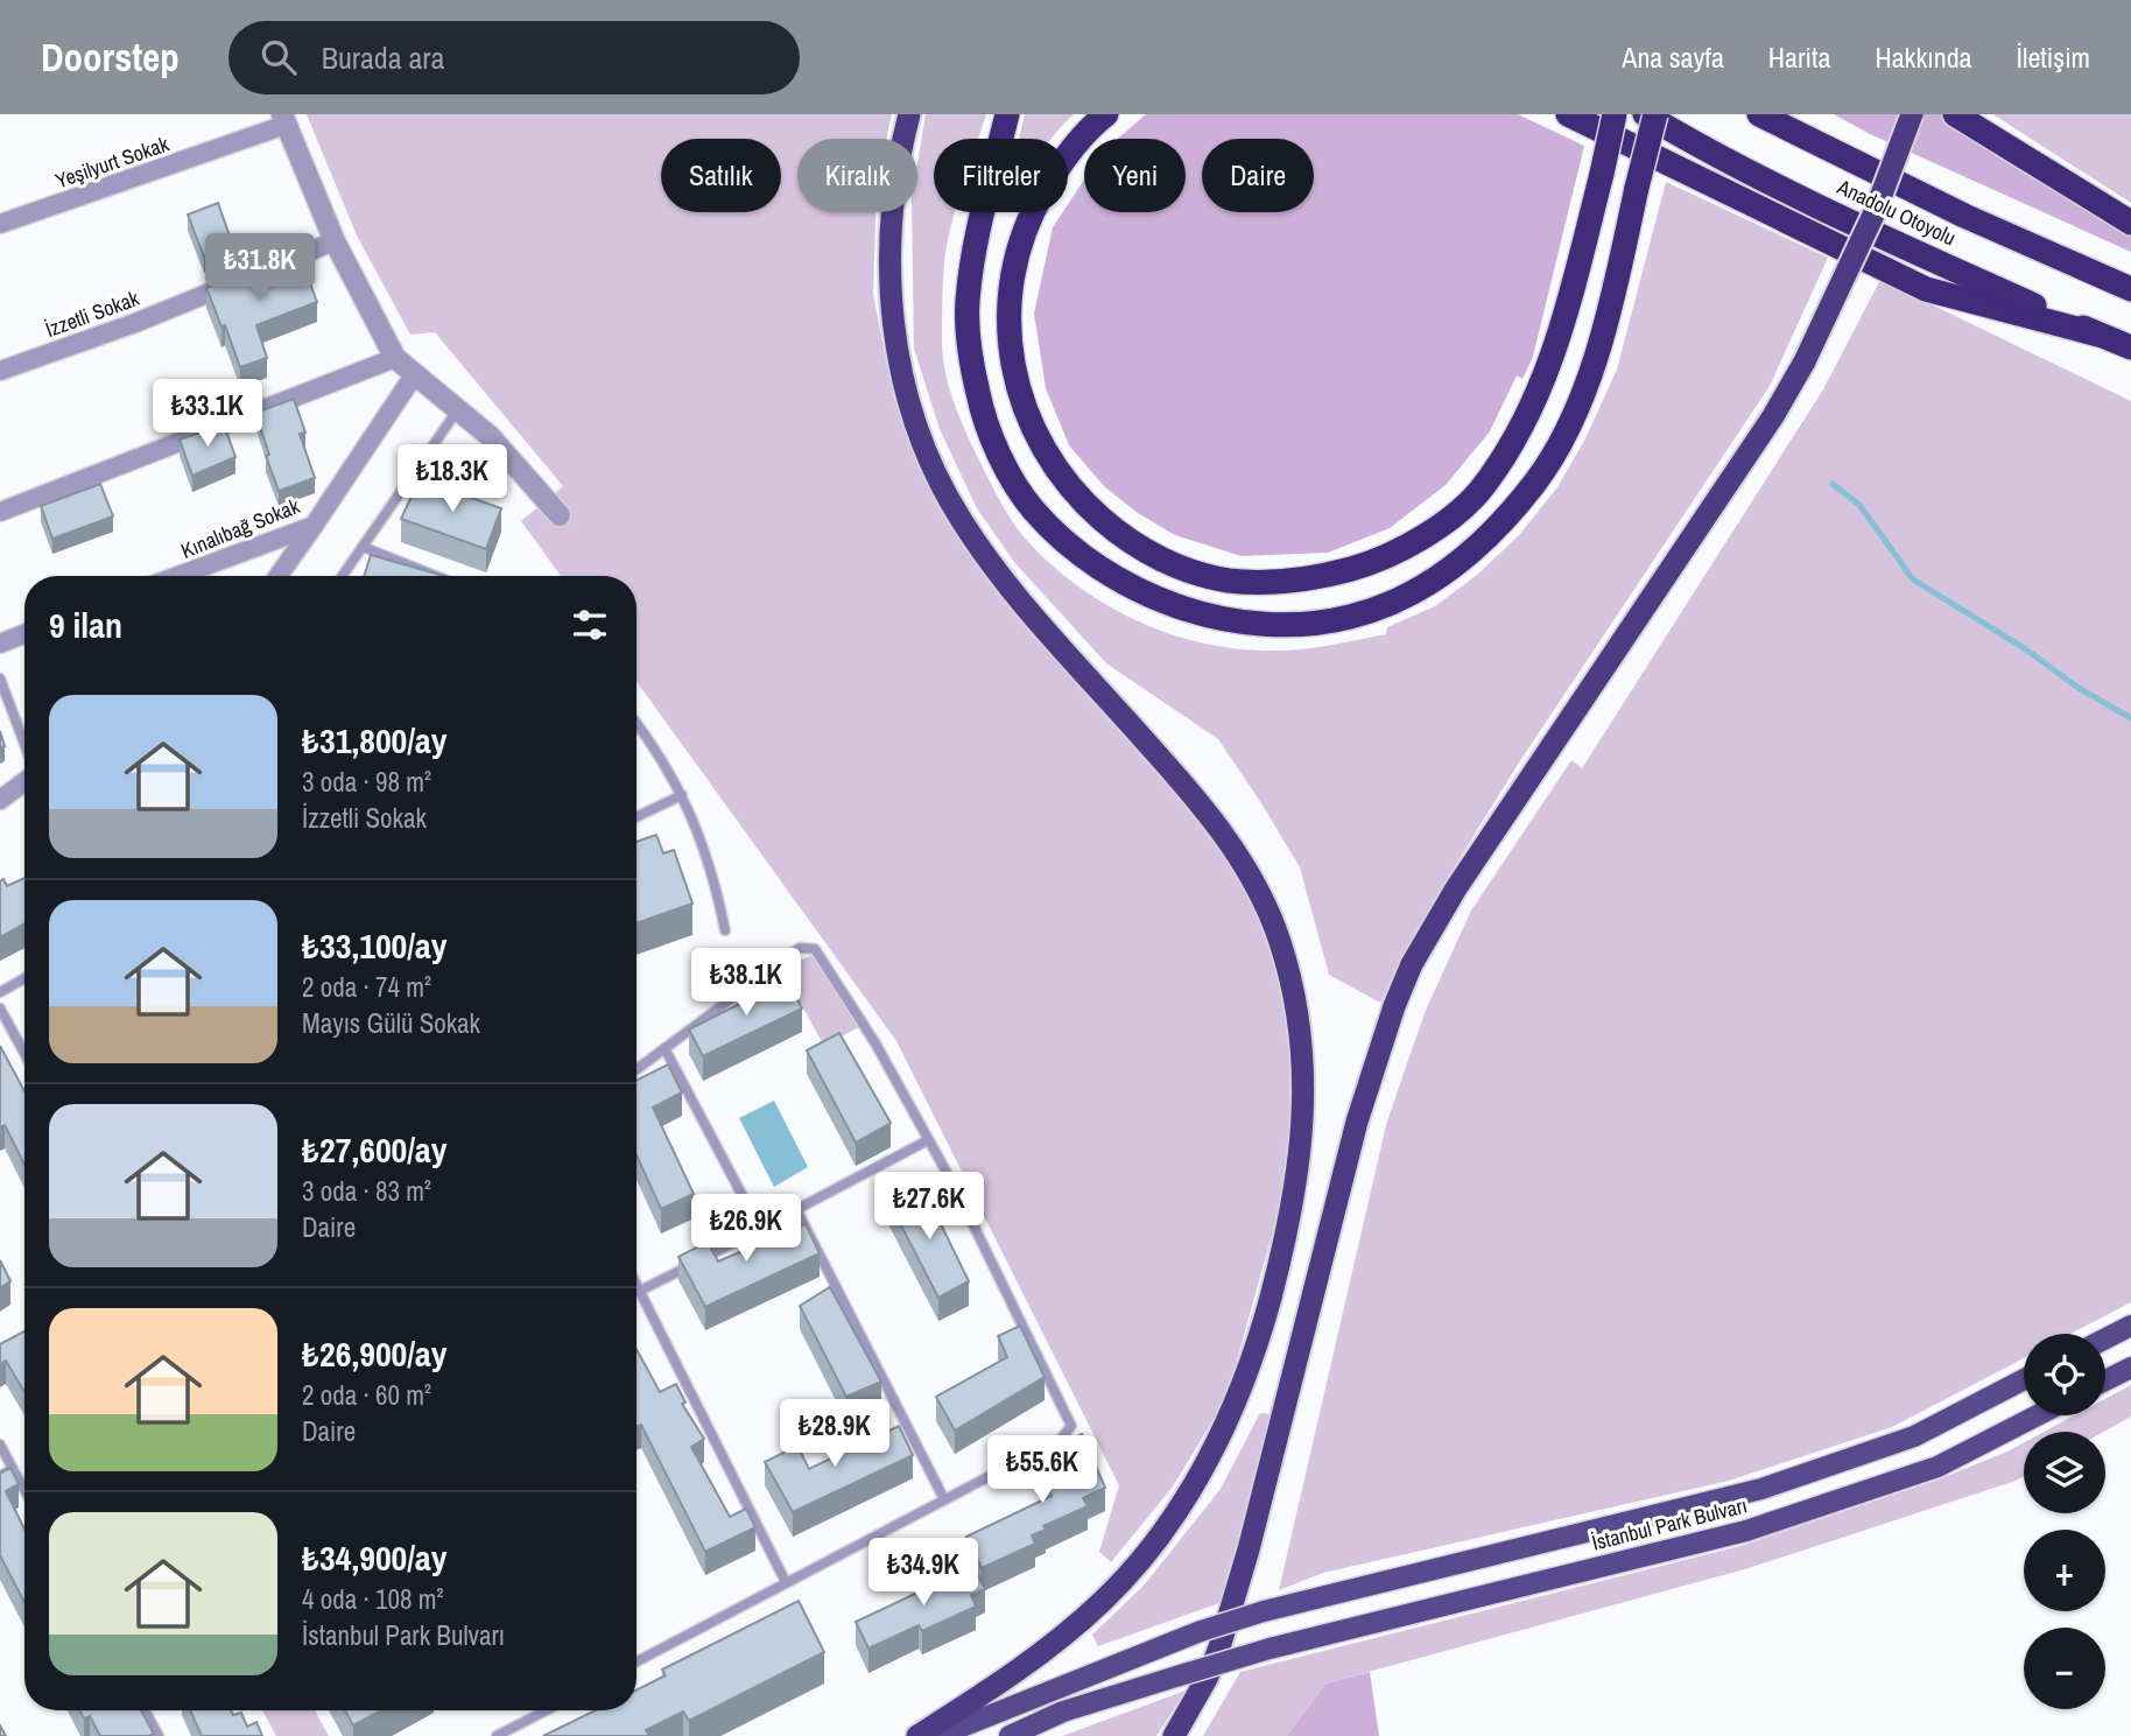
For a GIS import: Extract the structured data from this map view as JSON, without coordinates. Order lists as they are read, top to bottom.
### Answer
{
  "streets": {
    "highway": ["Anadolu Otoyolu"],
    "main road": ["İstanbul Park Bulvarı"],
    "street": ["Yeşilyurt Sokak", "İzzetli Sokak", "Kınalıbağ Sokak"]
  },
  "page": {
    "header": "Doorstep",
    "search": "Burada ara",
    "nav": [
      "Ana sayfa",
      "Harita",
      "Hakkında",
      "İletişim"
    ],
    "chip": [
      "Satılık",
      "Kiralık",
      "Filtreler",
      "Yeni",
      "Daire"
    ],
    "price": [
      "₺31.8K",
      "₺33.1K",
      "₺18.3K",
      "₺38.1K",
      "₺27.6K",
      "₺26.9K",
      "₺28.9K",
      "₺55.6K",
      "₺34.9K"
    ],
    "heading": "9 ilan",
    "list": [
      {
        "name": "₺31,800/ay",
        "note": "3 oda · 98 m² · İzzetli Sokak"
      },
      {
        "name": "₺33,100/ay",
        "note": "2 oda · 74 m² · Mayıs Gülü Sokak"
      },
      {
        "name": "₺27,600/ay",
        "note": "3 oda · 83 m² · Daire"
      },
      {
        "name": "₺26,900/ay",
        "note": "2 oda · 60 m² · Daire"
      },
      {
        "name": "₺34,900/ay",
        "note": "4 oda · 108 m² · İstanbul Park Bulvarı"
      }
    ],
    "map_buttons": ["+", "−"]
  }
}
